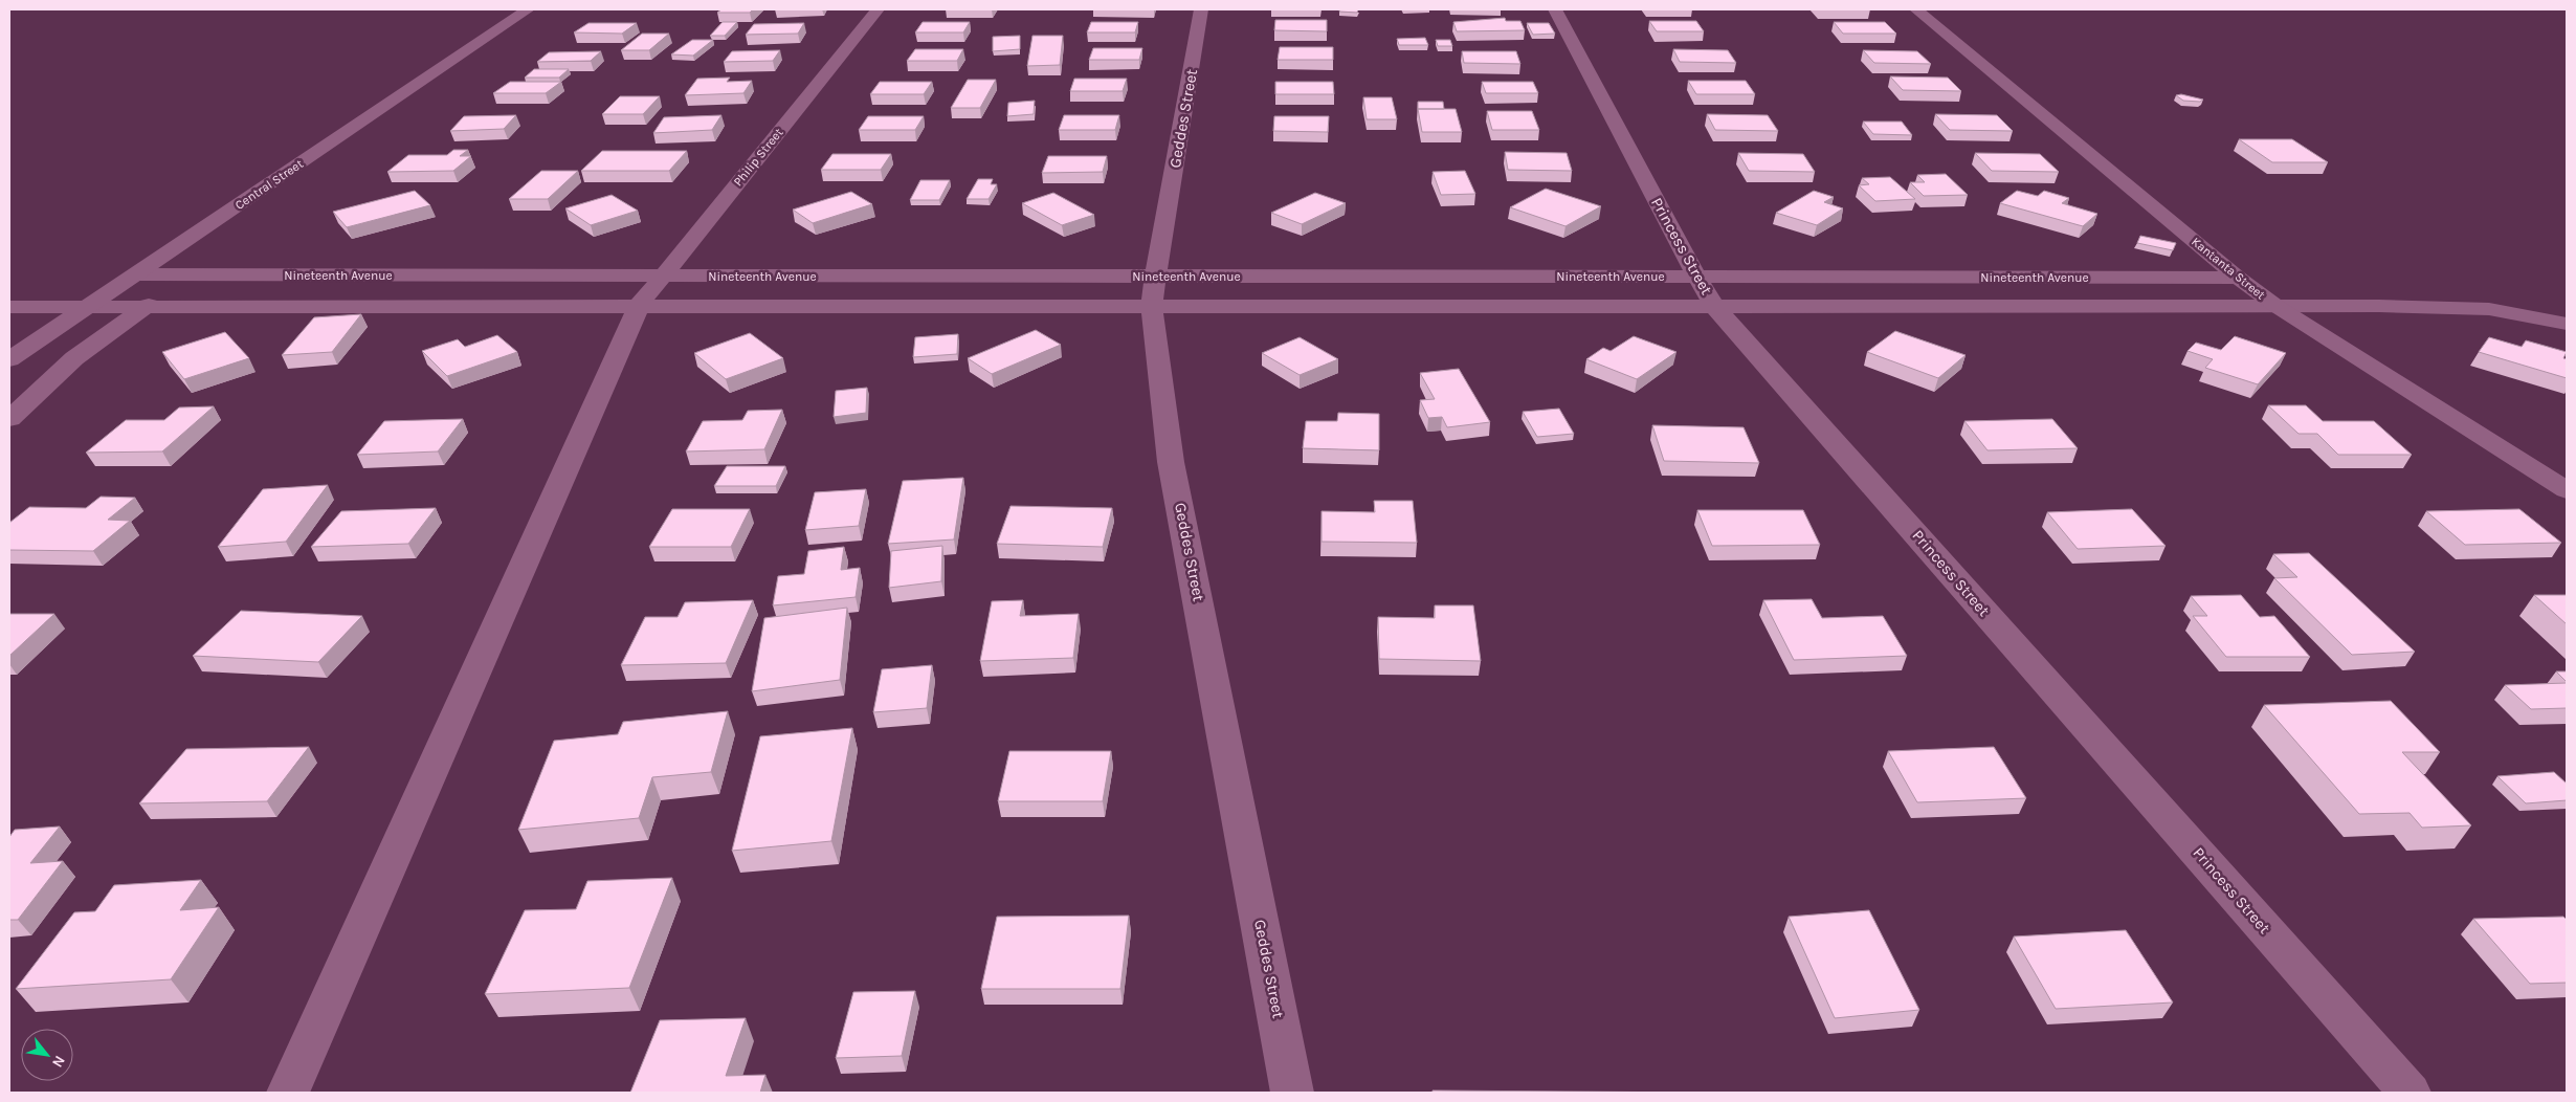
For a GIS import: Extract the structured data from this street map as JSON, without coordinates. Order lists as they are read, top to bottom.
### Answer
{
  "streets": {
    "street": [
      "Geddes Street",
      "Philip Street",
      "Central Street",
      "Princess Street",
      "Kantanta Street",
      "Nineteenth Avenue"
    ]
  },
  "crossings": [
    ["Geddes Street", "Nineteenth Avenue"],
    ["Philip Street", "Nineteenth Avenue"],
    ["Central Street", "Nineteenth Avenue"],
    ["Princess Street", "Nineteenth Avenue"],
    ["Kantanta Street", "Nineteenth Avenue"]
  ],
  "north": "bottom right"
}
